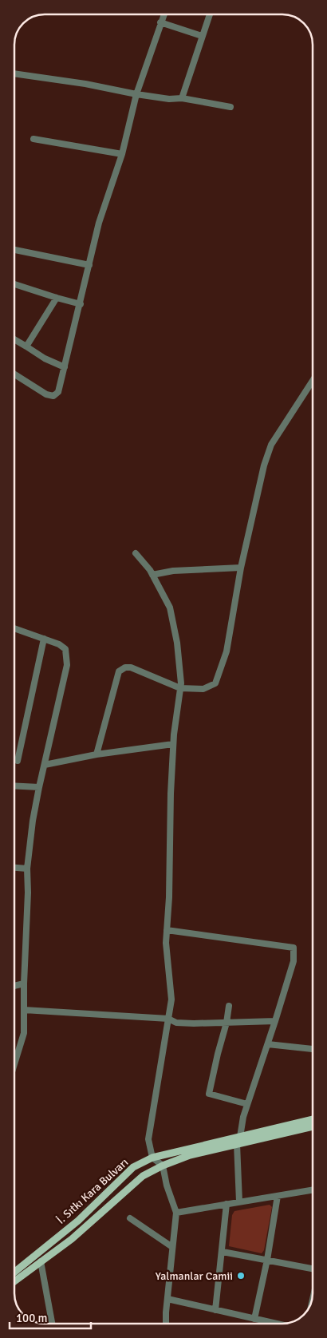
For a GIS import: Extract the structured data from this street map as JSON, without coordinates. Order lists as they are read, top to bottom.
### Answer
{
  "streets": {
    "main road": ["İ. Sıtkı Kara Bulvarı"]
  },
  "places": ["Yalmanlar Camii"],
  "scale_bar": "100 m"
}
